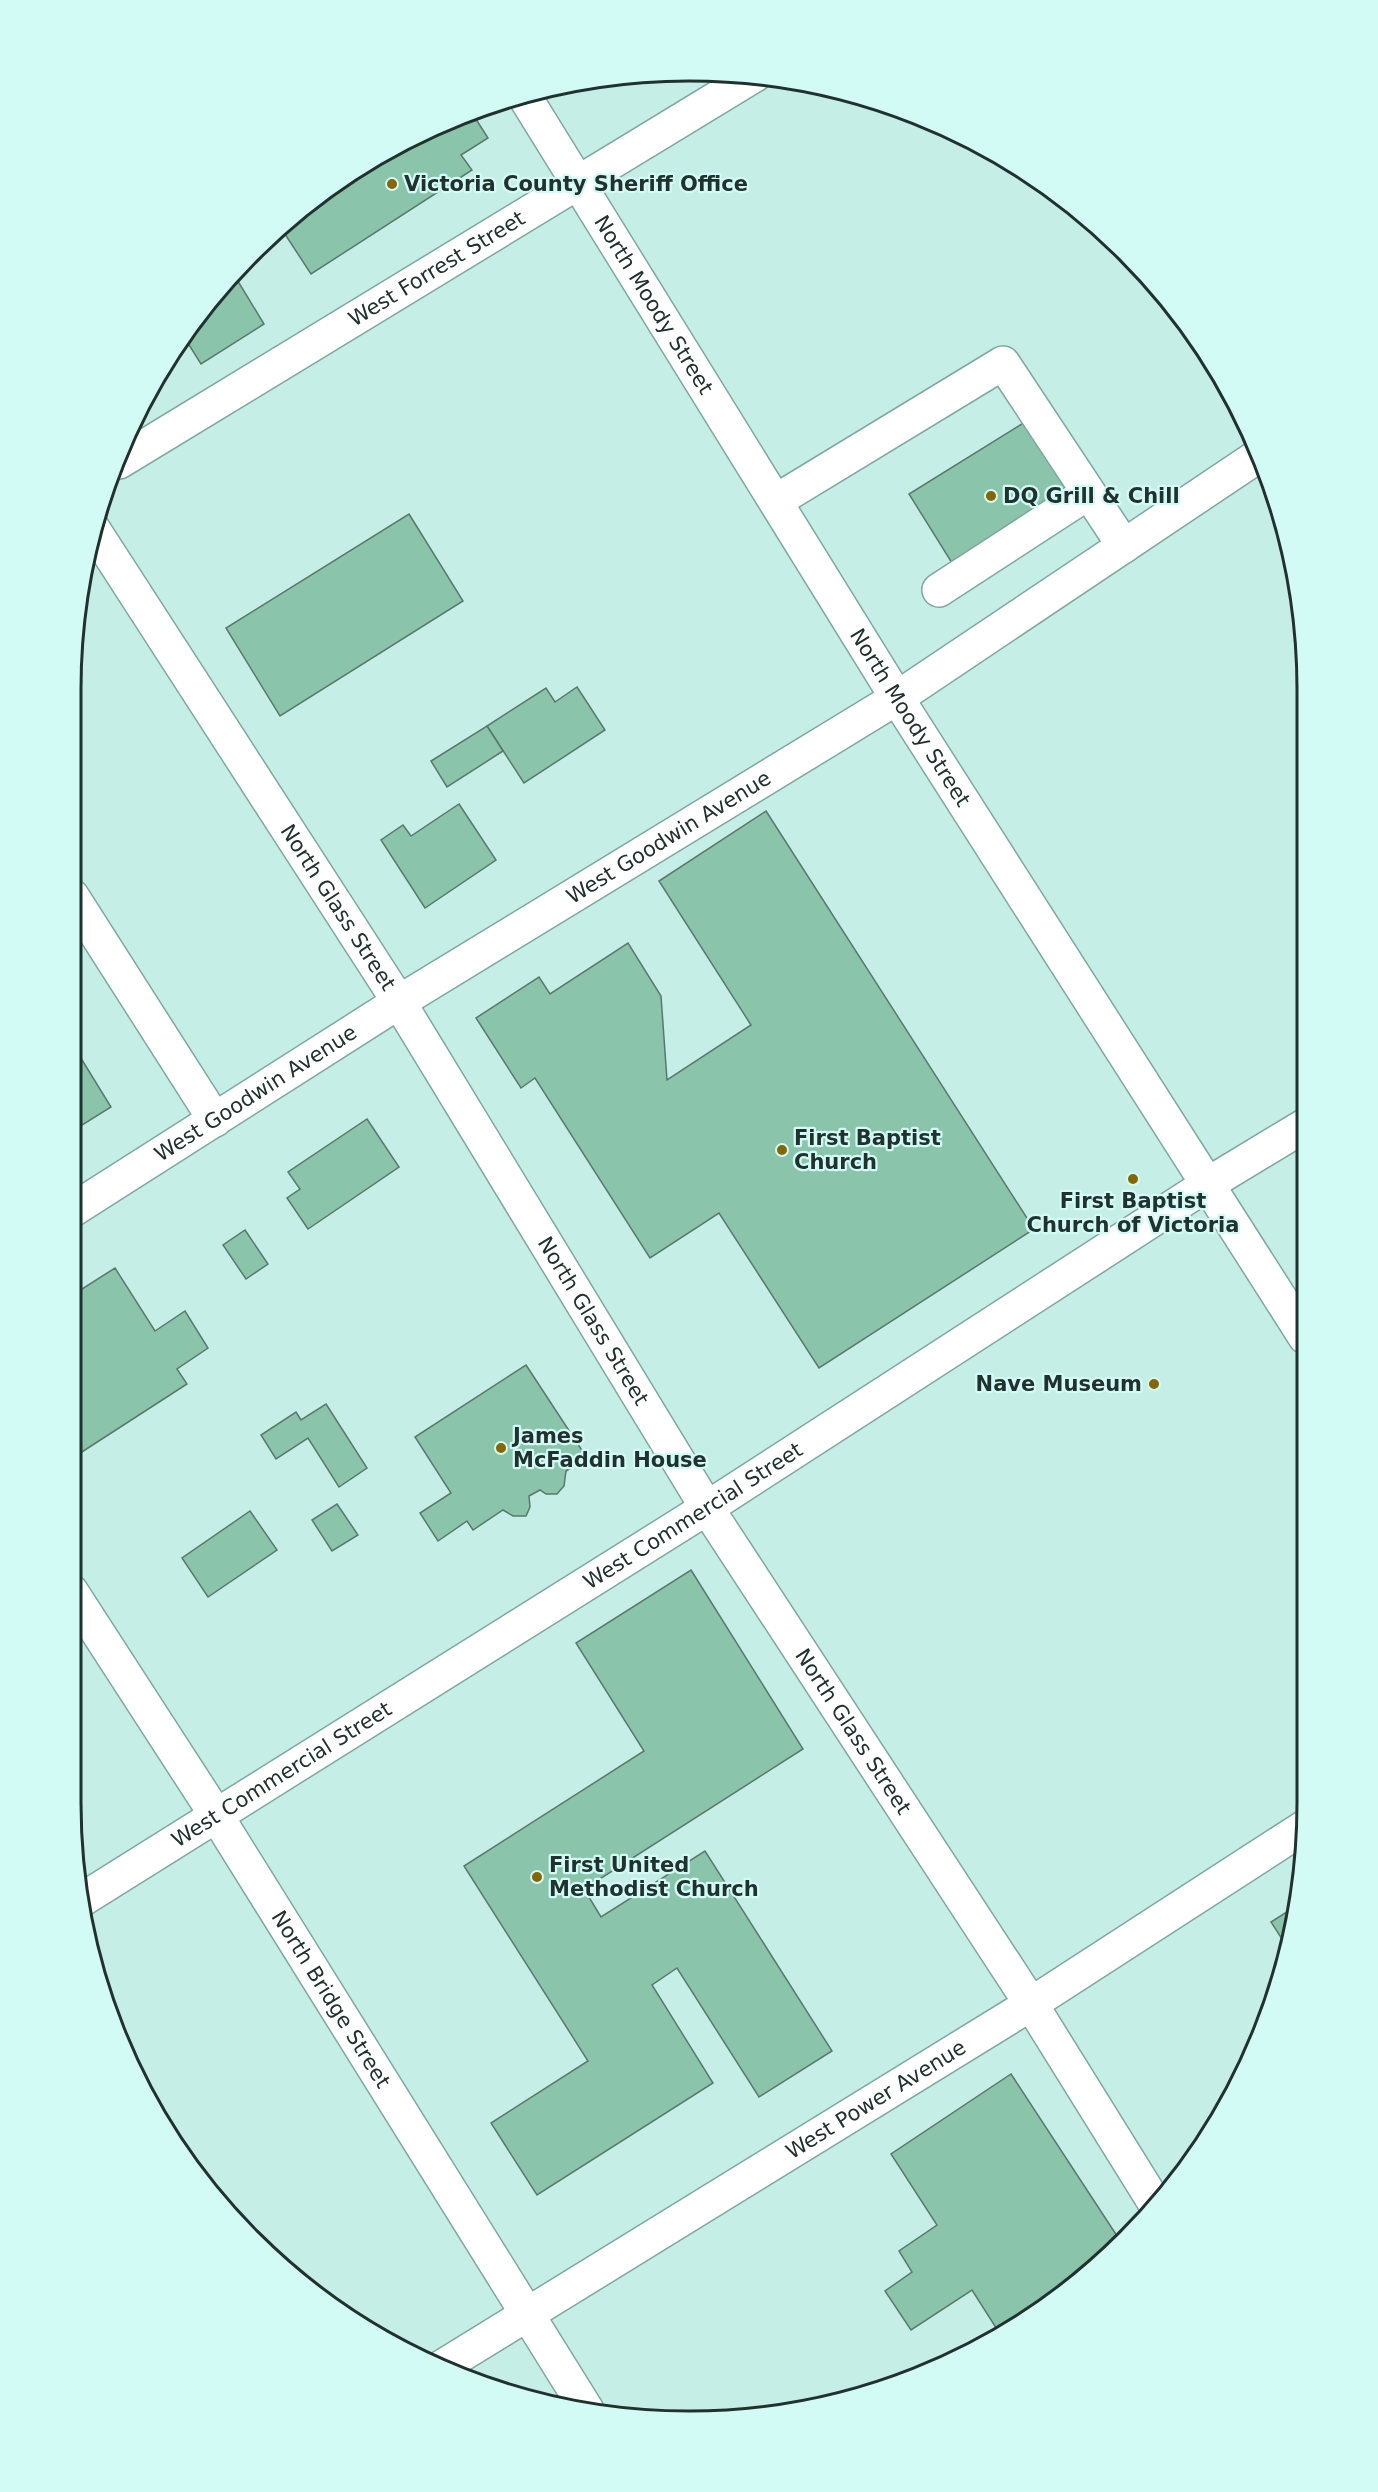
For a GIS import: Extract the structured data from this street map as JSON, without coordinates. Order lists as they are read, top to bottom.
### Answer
{
  "streets": {
    "street": [
      "West Forrest Street",
      "North Moody Street",
      "West Goodwin Avenue",
      "North Glass Street",
      "West Commercial Street",
      "North Bridge Street",
      "West Power Avenue"
    ]
  },
  "crossings": [
    ["West Forrest Street", "North Moody Street"],
    ["North Moody Street", "West Goodwin Avenue"],
    ["North Moody Street", "West Commercial Street"],
    ["West Goodwin Avenue", "North Glass Street"],
    ["North Glass Street", "West Commercial Street"],
    ["North Glass Street", "West Power Avenue"],
    ["West Commercial Street", "North Bridge Street"],
    ["North Bridge Street", "West Power Avenue"]
  ],
  "places": [
    "Victoria County Sheriff Office",
    "DQ Grill & Chill",
    "First Baptist Church",
    "First Baptist Church of Victoria",
    "Nave Museum",
    "James McFaddin House",
    "First United Methodist Church"
  ]
}
